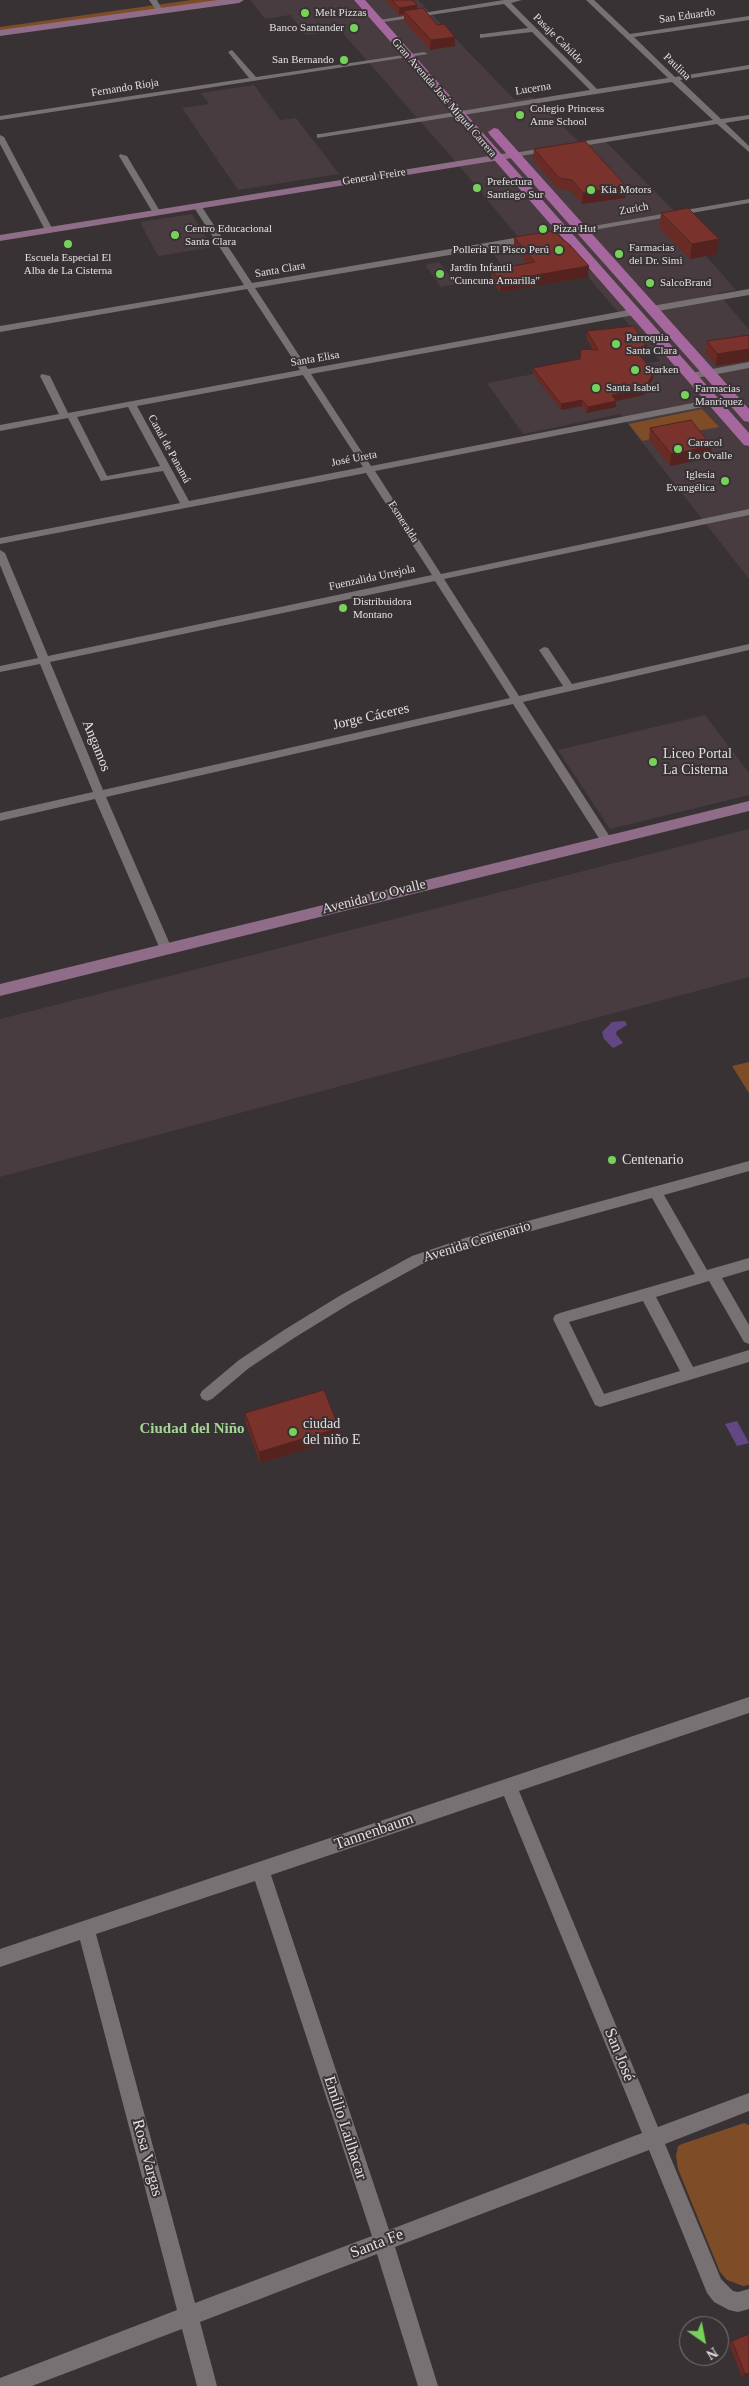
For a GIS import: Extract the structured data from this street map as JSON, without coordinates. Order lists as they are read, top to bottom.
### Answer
{
  "streets": {
    "main road": ["Gran Avenida José Miguel Carrera", "General Freire", "Avenida Lo Ovalle"],
    "street": [
      "San Eduardo",
      "Pasaje Cabildo",
      "Paulina",
      "Fernando Rioja",
      "Lucerna",
      "Zurich",
      "Santa Clara",
      "Santa Elisa",
      "Canal de Panamá",
      "José Ureta",
      "Esmeralda",
      "Fuenzalida Urrejola",
      "Jorge Cáceres",
      "Angamos",
      "Avenida Centenario",
      "Tannenbaum",
      "San José",
      "Emilio Lailhacar",
      "Rosa Vargas",
      "Santa Fe"
    ]
  },
  "crossings": [
    ["San Eduardo", "Paulina"],
    ["Pasaje Cabildo", "Lucerna"],
    ["Paulina", "Lucerna"],
    ["Paulina", "General Freire"],
    ["Fernando Rioja", "Gran Avenida José Miguel Carrera"],
    ["Lucerna", "Gran Avenida José Miguel Carrera"],
    ["Gran Avenida José Miguel Carrera", "General Freire"],
    ["Gran Avenida José Miguel Carrera", "Zurich"],
    ["Gran Avenida José Miguel Carrera", "Santa Elisa"],
    ["Gran Avenida José Miguel Carrera", "José Ureta"],
    ["General Freire", "Esmeralda"],
    ["Santa Clara", "Esmeralda"],
    ["Santa Elisa", "Canal de Panamá"],
    ["Santa Elisa", "Esmeralda"],
    ["Canal de Panamá", "José Ureta"],
    ["José Ureta", "Esmeralda"],
    ["Esmeralda", "Fuenzalida Urrejola"],
    ["Esmeralda", "Jorge Cáceres"],
    ["Esmeralda", "Avenida Lo Ovalle"],
    ["Fuenzalida Urrejola", "Angamos"],
    ["Jorge Cáceres", "Angamos"],
    ["Angamos", "Avenida Lo Ovalle"],
    ["Tannenbaum", "San José"],
    ["Tannenbaum", "Emilio Lailhacar"],
    ["Tannenbaum", "Rosa Vargas"],
    ["San José", "Santa Fe"],
    ["Emilio Lailhacar", "Santa Fe"],
    ["Rosa Vargas", "Santa Fe"]
  ],
  "districts": ["Ciudad del Niño"],
  "places": [
    "Melt Pizzas",
    "Banco Santander",
    "San Bernando",
    "Colegio Princess Anne School",
    "Prefectura Santiago Sur",
    "Kia Motors",
    "Pizza Hut",
    "Centro Educacional Santa Clara",
    "Escuela Especial El Alba de La Cisterna",
    "Polleria El Pisco Perú",
    "Farmacias del Dr. Simi",
    "Jardín Infantil \"Cuncuna Amarilla\"",
    "SalcoBrand",
    "Parroquia Santa Clara",
    "Starken",
    "Santa Isabel",
    "Farmacias Manríquez",
    "Caracol Lo Ovalle",
    "Iglesia Evangélica",
    "Distribuidora Montano",
    "Liceo Portal La Cisterna",
    "Centenario",
    "ciudad del niño E"
  ],
  "north": "bottom right"
}
